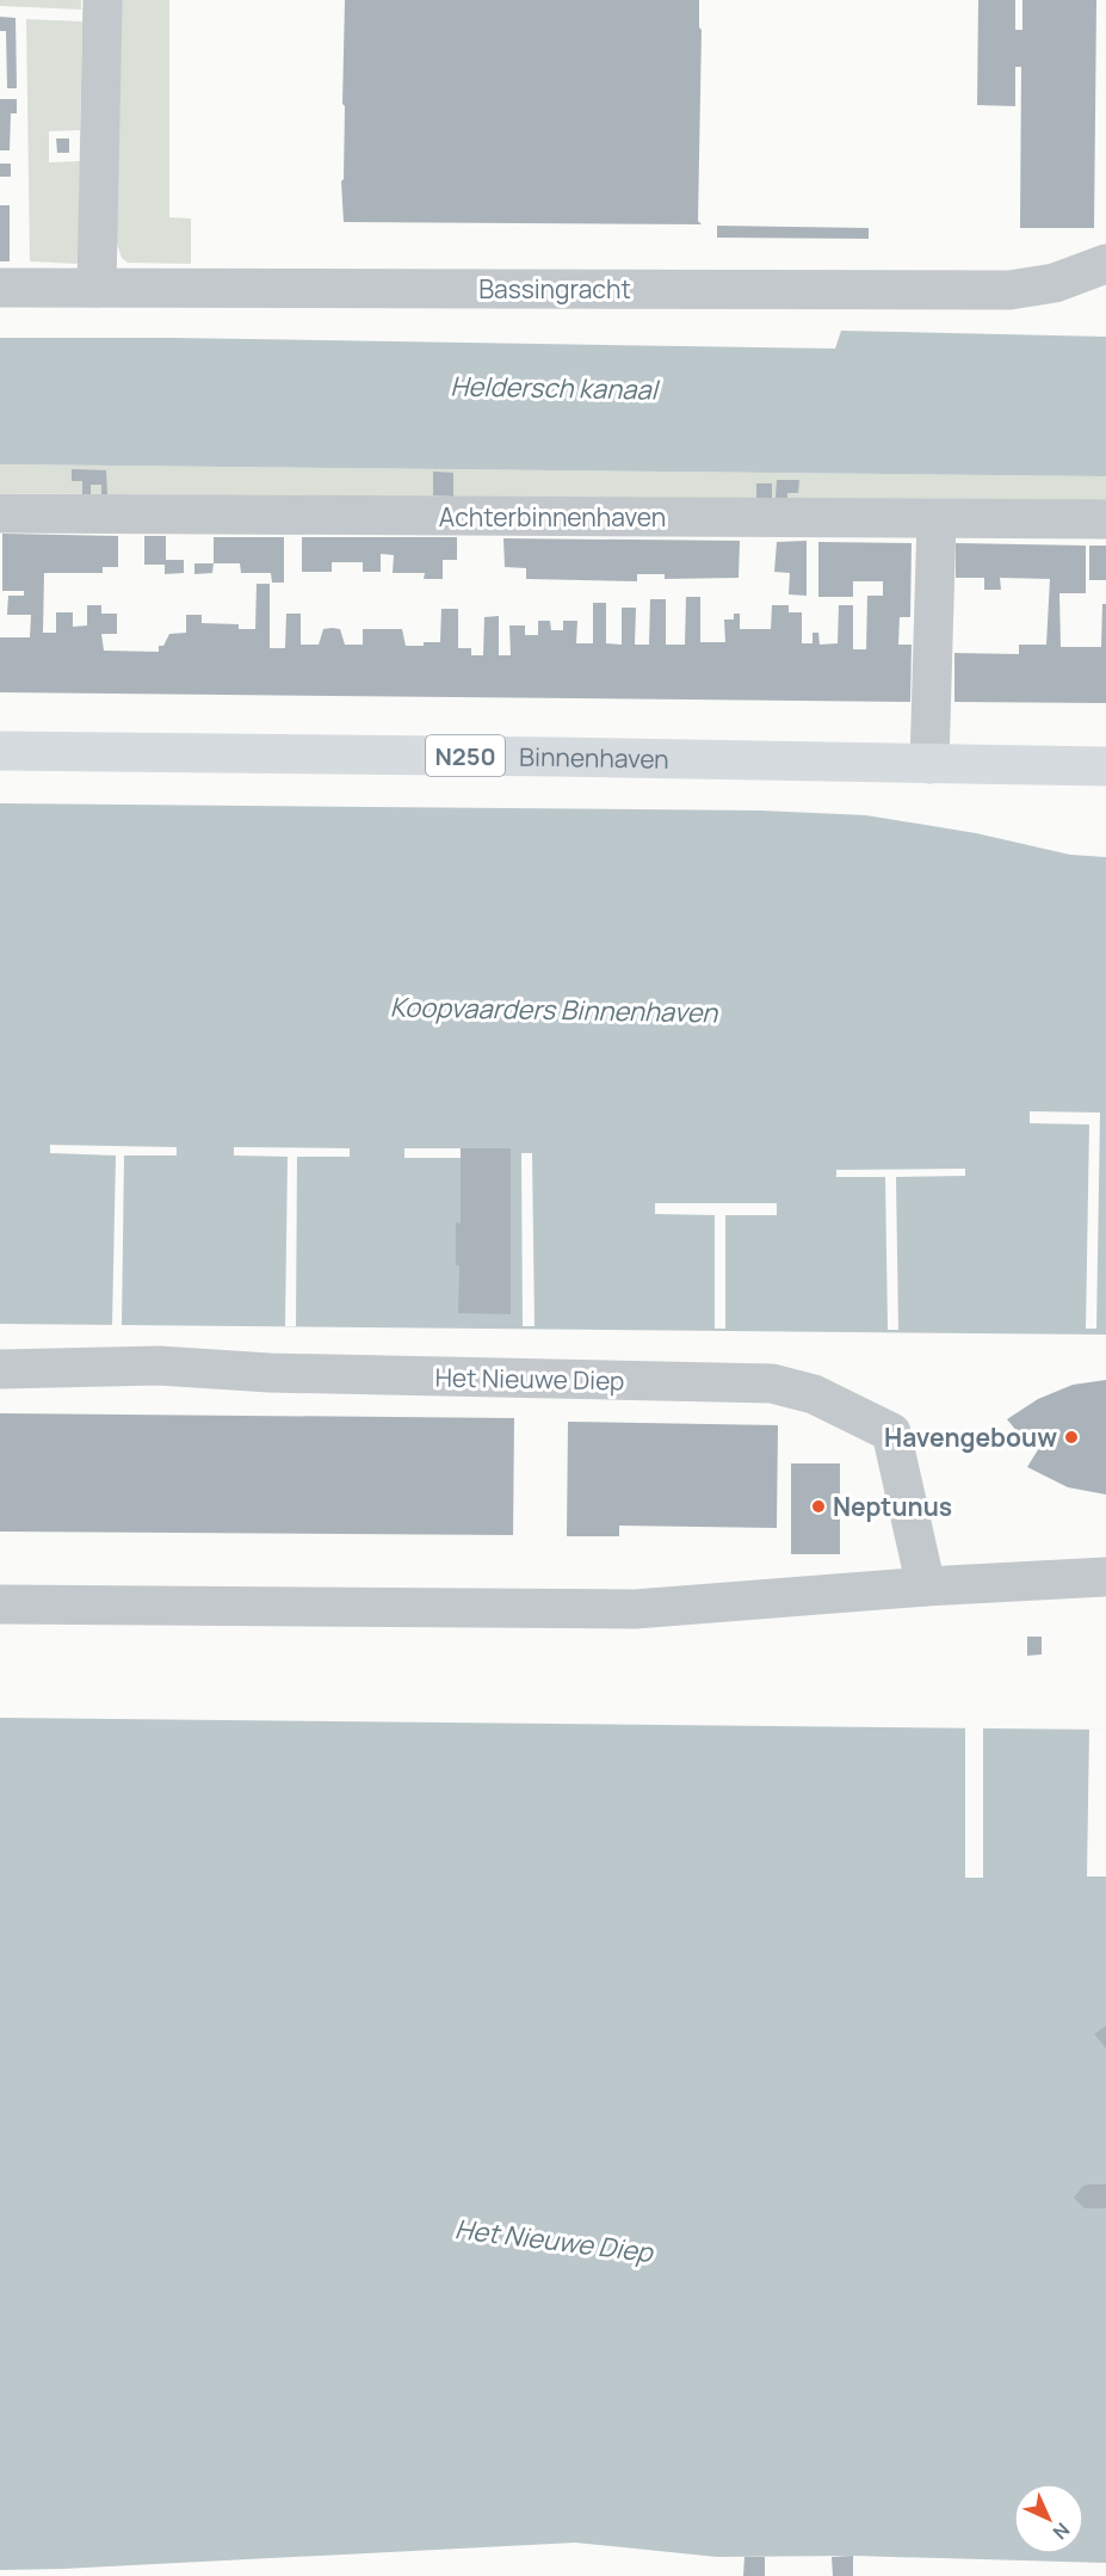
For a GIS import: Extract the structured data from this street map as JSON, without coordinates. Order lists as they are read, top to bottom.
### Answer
{
  "streets": {
    "main road": ["N250", "Binnenhaven"],
    "street": ["Bassingracht", "Achterbinnenhaven", "Het Nieuwe Diep"]
  },
  "water": ["Heldersch kanaal", "Koopvaarders Binnenhaven", "Het Nieuwe Diep"],
  "places": ["Havengebouw", "Neptunus"],
  "north": "bottom right"
}
